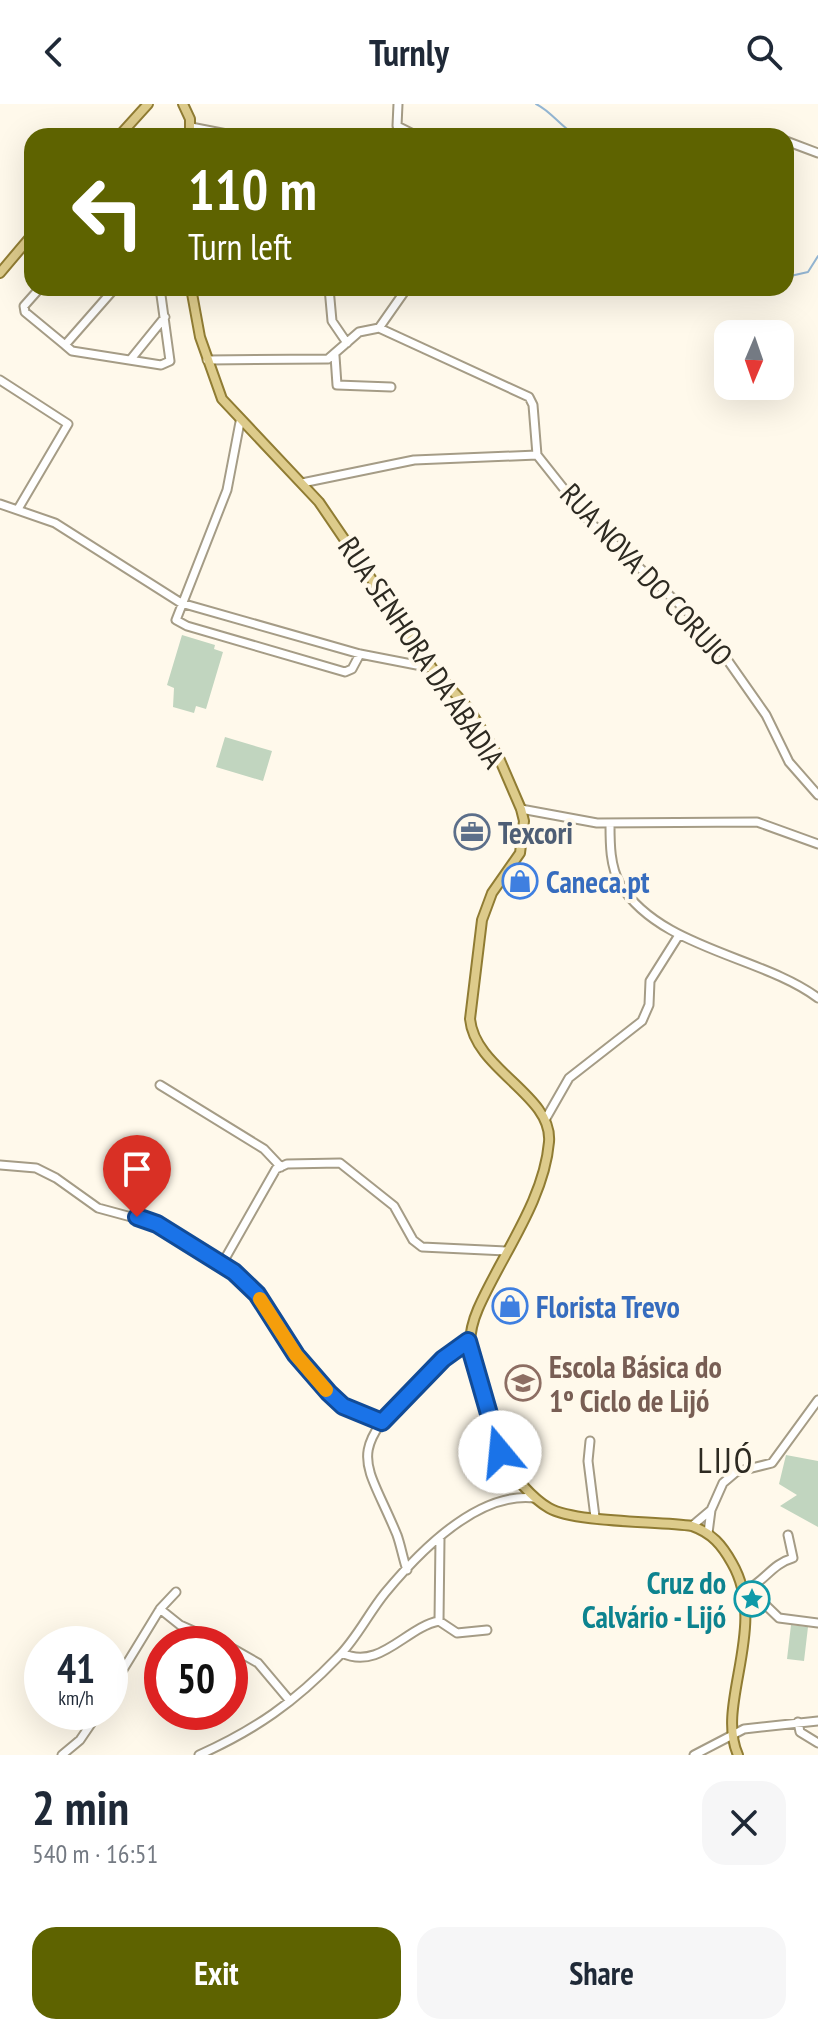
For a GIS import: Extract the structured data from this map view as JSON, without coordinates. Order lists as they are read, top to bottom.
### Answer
{
  "streets": {
    "main road": ["RUA SENHORA DA ABADIA"],
    "street": ["RUA NOVA DO CORUJO"]
  },
  "districts": ["LIJÓ"],
  "places": {
    "office": ["Texcori"],
    "shop": ["Caneca.pt", "Florista Trevo"],
    "school or university": ["Escola Básica do 1º Ciclo de Lijó"],
    "place": ["Cruz do Calvário - Lijó"]
  },
  "north": "bottom",
  "page": {
    "header": "Turnly",
    "turn": ["110 m", "Turn left"],
    "speed": "41 km/h",
    "limit": "50",
    "heading": ["2 min", "540 m · 16:51"],
    "buttons": ["Exit", "Share"]
  }
}
